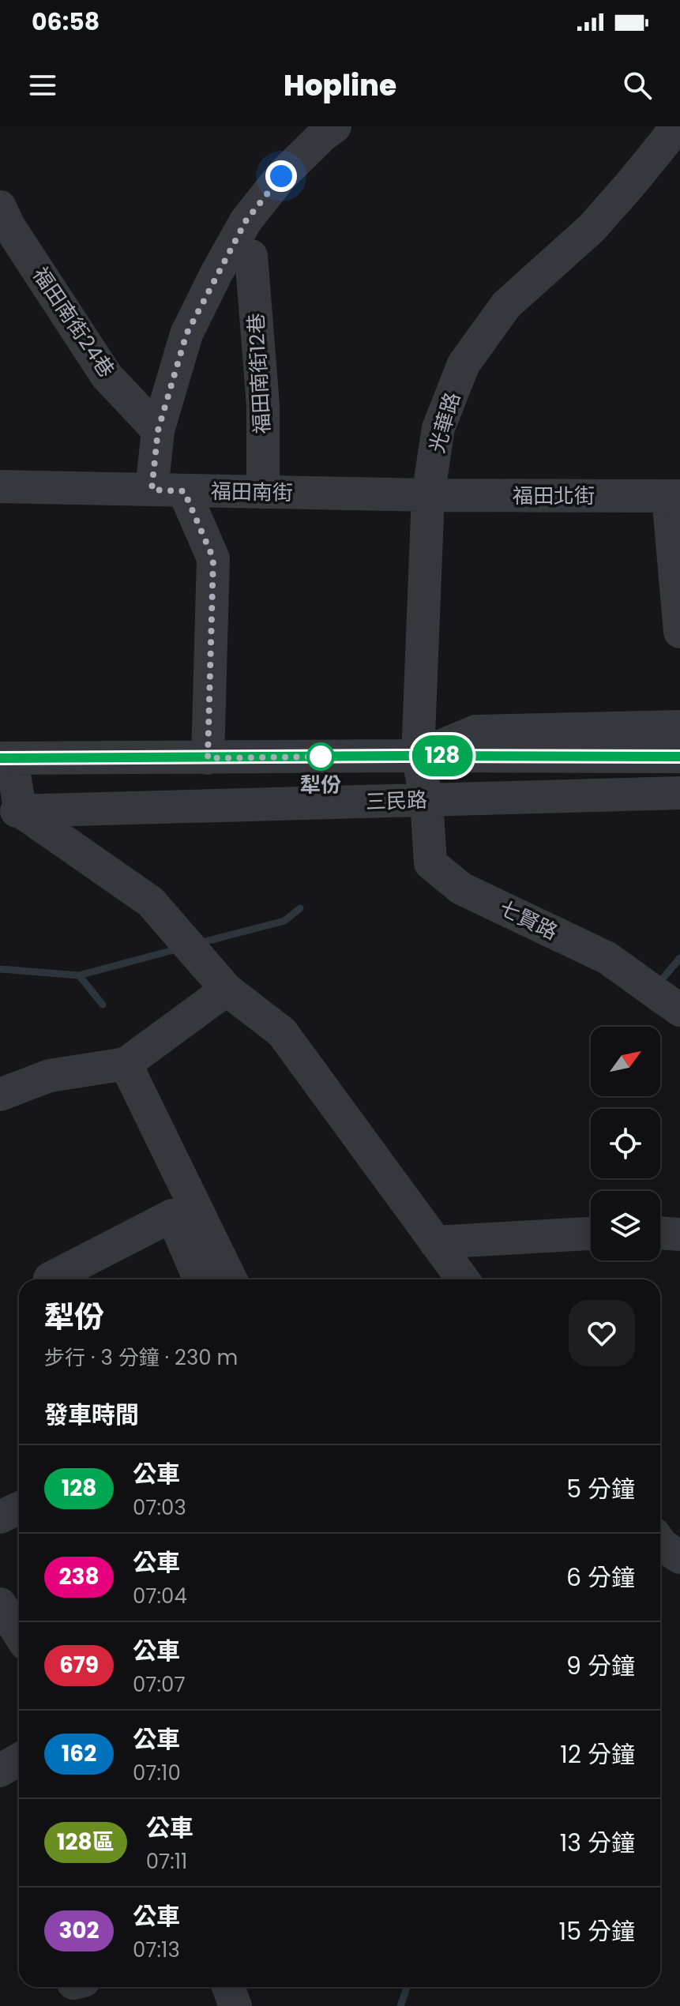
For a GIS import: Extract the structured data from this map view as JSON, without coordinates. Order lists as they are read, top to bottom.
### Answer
{
  "streets": {
    "street": [
      "福田南街24巷",
      "福田南街12巷",
      "光華路",
      "福田南街",
      "福田北街",
      "三民路",
      "七賢路"
    ]
  },
  "crossings": [
    ["福田南街12巷", "福田南街"],
    ["光華路", "福田南街"],
    ["光華路", "福田北街"],
    ["光華路", "三民路"],
    ["光華路", "七賢路"],
    ["福田南街", "福田北街"],
    ["三民路", "七賢路"]
  ],
  "places": ["犁份"],
  "lines": ["bus line 128"],
  "north": "top right",
  "page": {
    "status": "06:58",
    "header": "Hopline",
    "on_map": "128",
    "heading": [
      ["犁份", "步行 · 3 分鐘 · 230 m"],
      "發車時間"
    ],
    "list": [
      {
        "mark": "128",
        "name": "公車",
        "note": "07:03",
        "value": "5 分鐘"
      },
      {
        "mark": "238",
        "name": "公車",
        "note": "07:04",
        "value": "6 分鐘"
      },
      {
        "mark": "679",
        "name": "公車",
        "note": "07:07",
        "value": "9 分鐘"
      },
      {
        "mark": "162",
        "name": "公車",
        "note": "07:10",
        "value": "12 分鐘"
      },
      {
        "mark": "128區",
        "name": "公車",
        "note": "07:11",
        "value": "13 分鐘"
      },
      {
        "mark": "302",
        "name": "公車",
        "note": "07:13",
        "value": "15 分鐘"
      }
    ]
  }
}
